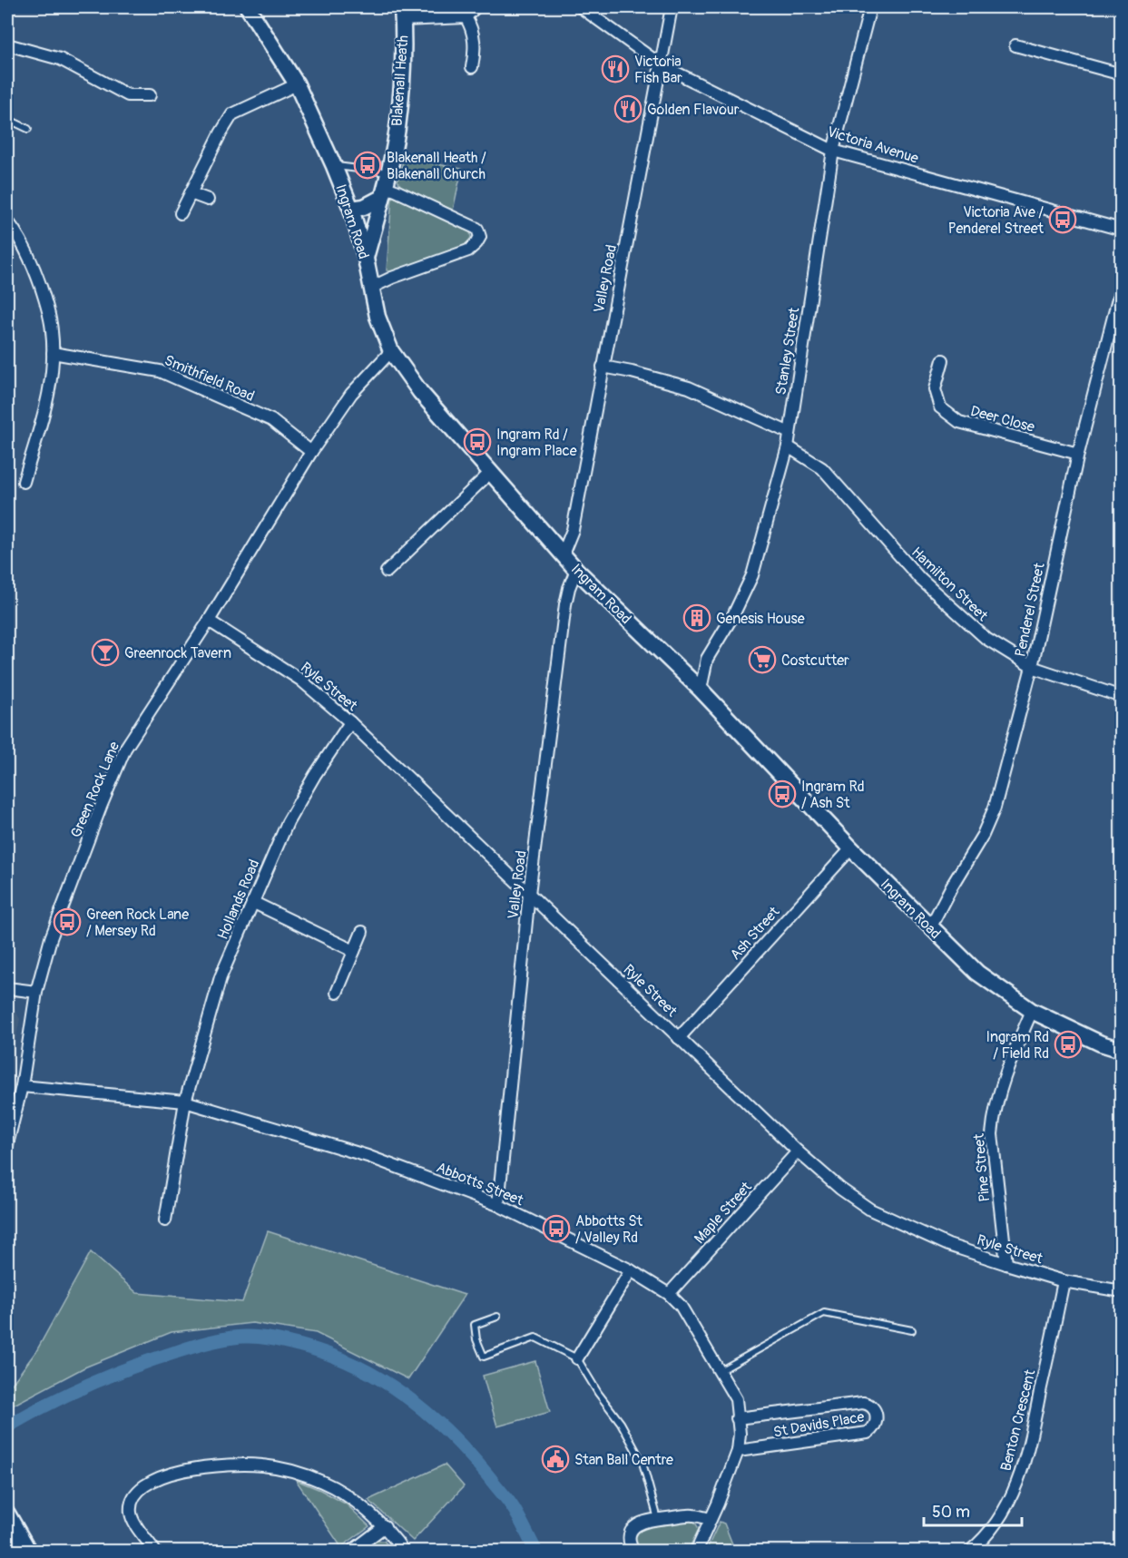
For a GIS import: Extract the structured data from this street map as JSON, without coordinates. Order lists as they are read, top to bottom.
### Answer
{
  "streets": {
    "street": [
      "Blakenall Heath",
      "Victoria Avenue",
      "Ingram Road",
      "Valley Road",
      "Stanley Street",
      "Smithfield Road",
      "Deer Close",
      "Hamilton Street",
      "Penderel Street",
      "Ryle Street",
      "Green Rock Lane",
      "Hollands Road",
      "Ash Street",
      "Pine Street",
      "Abbotts Street",
      "Maple Street",
      "Benton Crescent",
      "St Davids Place"
    ]
  },
  "crossings": [
    ["Blakenall Heath", "Ingram Road"],
    ["Victoria Avenue", "Valley Road"],
    ["Victoria Avenue", "Stanley Street"],
    ["Ingram Road", "Valley Road"],
    ["Ingram Road", "Stanley Street"],
    ["Ingram Road", "Penderel Street"],
    ["Ingram Road", "Green Rock Lane"],
    ["Ingram Road", "Ash Street"],
    ["Ingram Road", "Pine Street"],
    ["Valley Road", "Ryle Street"],
    ["Valley Road", "Abbotts Street"],
    ["Stanley Street", "Hamilton Street"],
    ["Smithfield Road", "Green Rock Lane"],
    ["Deer Close", "Penderel Street"],
    ["Hamilton Street", "Penderel Street"],
    ["Ryle Street", "Green Rock Lane"],
    ["Ryle Street", "Hollands Road"],
    ["Ryle Street", "Ash Street"],
    ["Ryle Street", "Pine Street"],
    ["Ryle Street", "Maple Street"],
    ["Ryle Street", "Benton Crescent"],
    ["Green Rock Lane", "Abbotts Street"],
    ["Hollands Road", "Abbotts Street"],
    ["Abbotts Street", "Maple Street"],
    ["Abbotts Street", "St Davids Place"]
  ],
  "places": {
    "restaurant": ["Victoria Fish Bar", "Golden Flavour"],
    "bus stop": [
      "Blakenall Heath / Blakenall Church",
      "Victoria Ave / Penderel Street",
      "Ingram Rd / Ingram Place",
      "Ingram Rd / Ash St",
      "Green Rock Lane / Mersey Rd",
      "Ingram Rd / Field Rd",
      "Abbotts St / Valley Rd"
    ],
    "building": ["Genesis House"],
    "bar": ["Greenrock Tavern"],
    "supermarket": ["Costcutter"],
    "public building": ["Stan Ball Centre"]
  },
  "scale_bar": "50 m"
}
